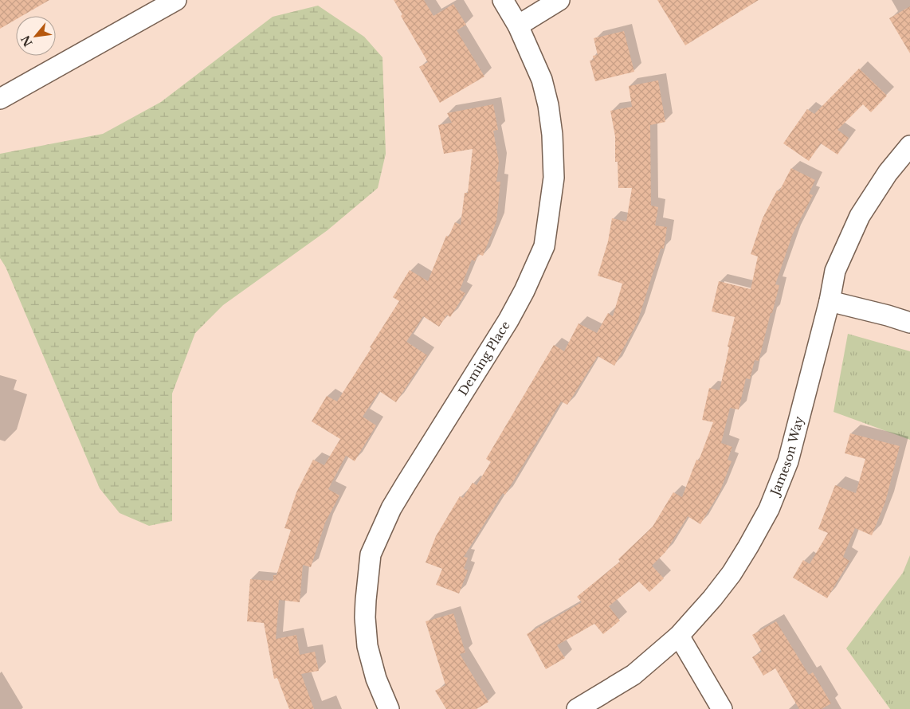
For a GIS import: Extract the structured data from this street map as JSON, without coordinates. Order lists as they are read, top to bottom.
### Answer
{
  "streets": {
    "street": ["Deming Place", "Jameson Way"]
  },
  "north": "bottom left"
}
